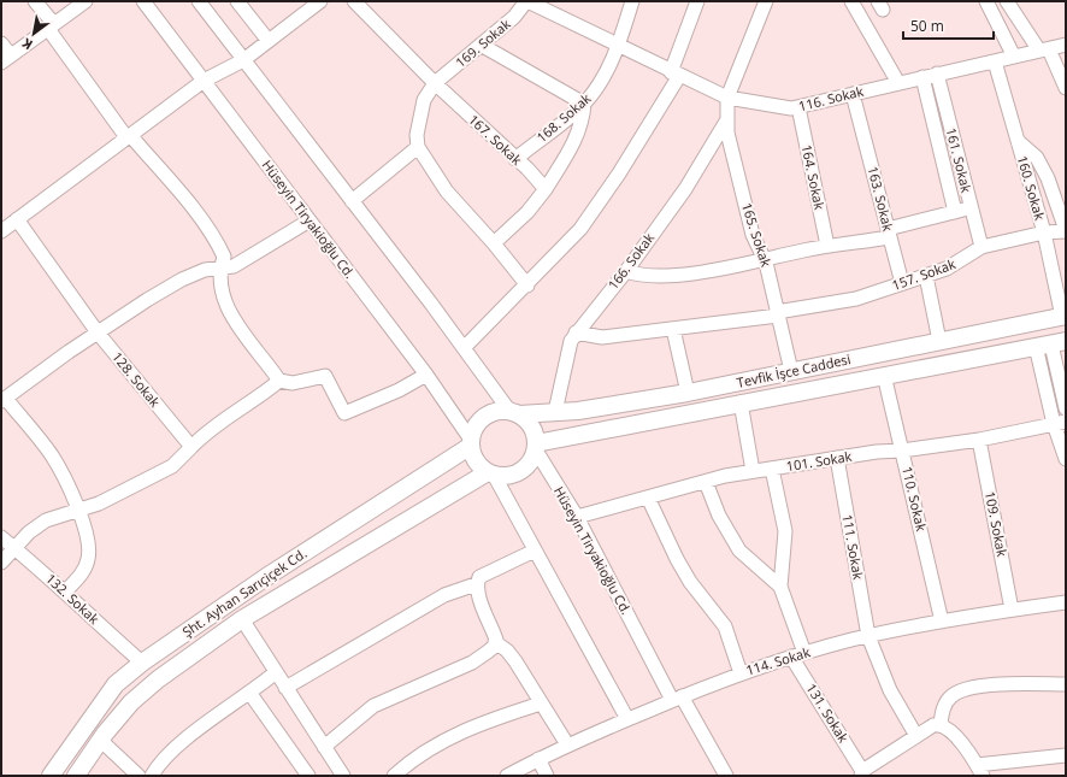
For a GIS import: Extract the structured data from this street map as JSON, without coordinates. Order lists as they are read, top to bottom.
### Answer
{
  "streets": {
    "main road": ["Hüseyin Tiryakioğlu Cd.", "Tevfik İşce Caddesi", "Şht. Ayhan Sarıçiçek Cd."],
    "street": [
      "169. Sokak",
      "116. Sokak",
      "168. Sokak",
      "167. Sokak",
      "161. Sokak",
      "164. Sokak",
      "160. Sokak",
      "163. Sokak",
      "165. Sokak",
      "166. Sokak",
      "157. Sokak",
      "128. Sokak",
      "101. Sokak",
      "110. Sokak",
      "109. Sokak",
      "111. Sokak",
      "132. Sokak",
      "114. Sokak",
      "131. Sokak"
    ]
  },
  "crossings": [
    ["169. Sokak", "116. Sokak"],
    ["169. Sokak", "167. Sokak"],
    ["116. Sokak", "168. Sokak"],
    ["116. Sokak", "161. Sokak"],
    ["116. Sokak", "164. Sokak"],
    ["116. Sokak", "160. Sokak"],
    ["116. Sokak", "163. Sokak"],
    ["116. Sokak", "165. Sokak"],
    ["168. Sokak", "167. Sokak"],
    ["161. Sokak", "157. Sokak"],
    ["164. Sokak", "163. Sokak"],
    ["160. Sokak", "157. Sokak"],
    ["160. Sokak", "Tevfik İşce Caddesi"],
    ["163. Sokak", "165. Sokak"],
    ["163. Sokak", "166. Sokak"],
    ["Hüseyin Tiryakioğlu Cd.", "Tevfik İşce Caddesi"],
    ["Hüseyin Tiryakioğlu Cd.", "101. Sokak"],
    ["Hüseyin Tiryakioğlu Cd.", "Şht. Ayhan Sarıçiçek Cd."],
    ["Hüseyin Tiryakioğlu Cd.", "114. Sokak"],
    ["165. Sokak", "166. Sokak"],
    ["165. Sokak", "157. Sokak"],
    ["165. Sokak", "Tevfik İşce Caddesi"],
    ["166. Sokak", "157. Sokak"],
    ["166. Sokak", "Tevfik İşce Caddesi"],
    ["Tevfik İşce Caddesi", "110. Sokak"],
    ["Tevfik İşce Caddesi", "Şht. Ayhan Sarıçiçek Cd."],
    ["101. Sokak", "110. Sokak"],
    ["101. Sokak", "109. Sokak"],
    ["101. Sokak", "111. Sokak"],
    ["110. Sokak", "114. Sokak"],
    ["109. Sokak", "114. Sokak"],
    ["111. Sokak", "114. Sokak"],
    ["Şht. Ayhan Sarıçiçek Cd.", "132. Sokak"],
    ["114. Sokak", "131. Sokak"]
  ],
  "scale_bar": "50 m",
  "north": "bottom left"
}
